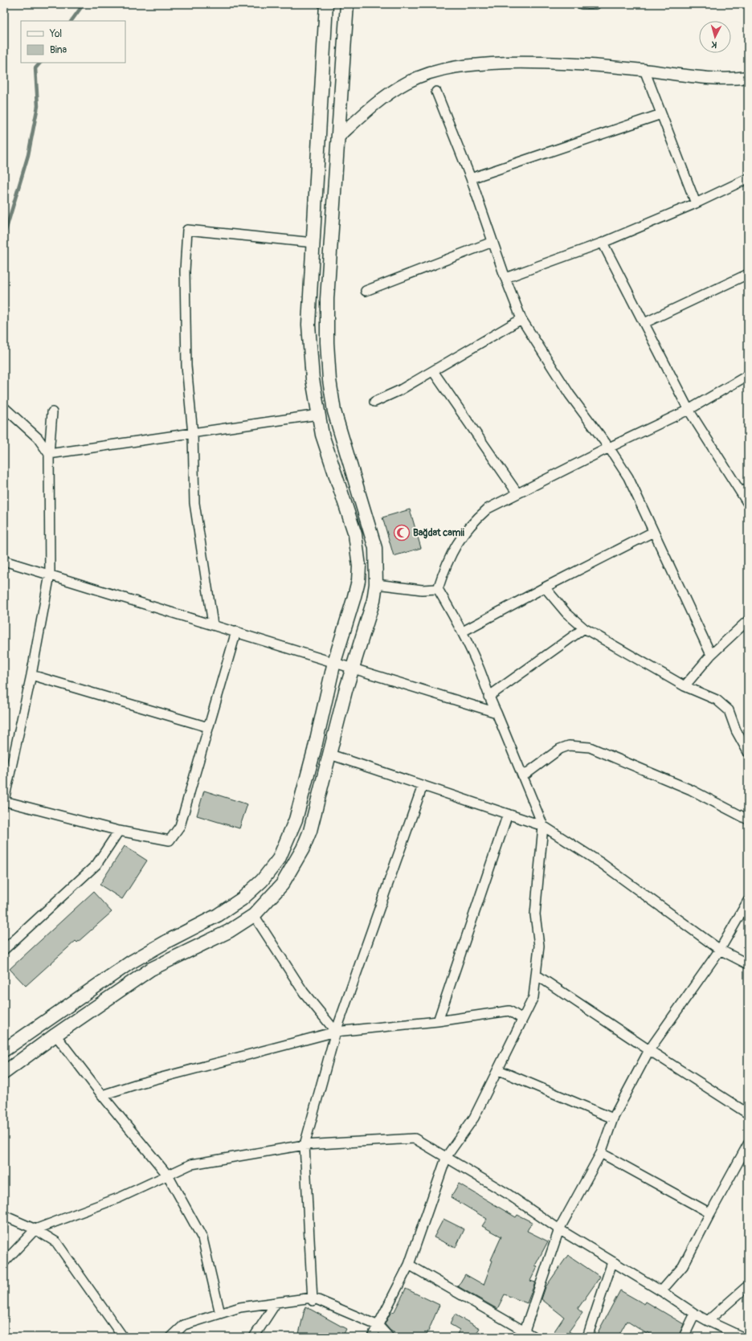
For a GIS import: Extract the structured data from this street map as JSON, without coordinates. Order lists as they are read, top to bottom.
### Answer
{
  "places": {
    "mosque": ["Bağdat camii"]
  },
  "legend": ["Yol", "Bina"],
  "north": "bottom"
}
